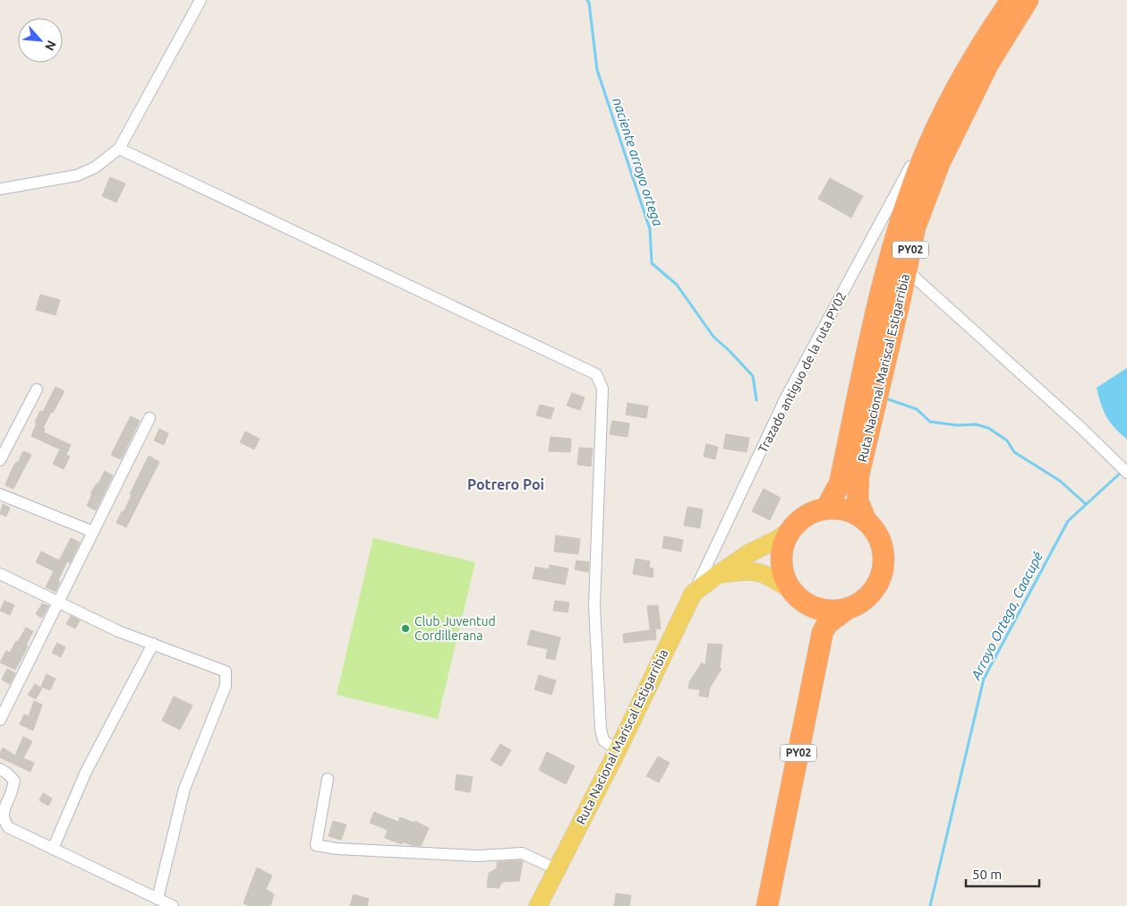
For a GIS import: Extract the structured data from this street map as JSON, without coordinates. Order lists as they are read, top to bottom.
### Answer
{
  "streets": {
    "highway": ["PY02", "Ruta Nacional Mariscal Estigarribia"],
    "street": ["Trazado antiguo de la ruta PY02"]
  },
  "crossings": [
    ["PY02", "Ruta Nacional Mariscal Estigarribia"],
    ["Ruta Nacional Mariscal Estigarribia", "Trazado antiguo de la ruta PY02"]
  ],
  "districts": ["Potrero Poi"],
  "water": ["naciente arroyo ortega", "Arroyo Ortega, Caacupé"],
  "places": ["Club Juventud Cordillerana"],
  "scale_bar": "50 m",
  "north": "bottom right"
}
